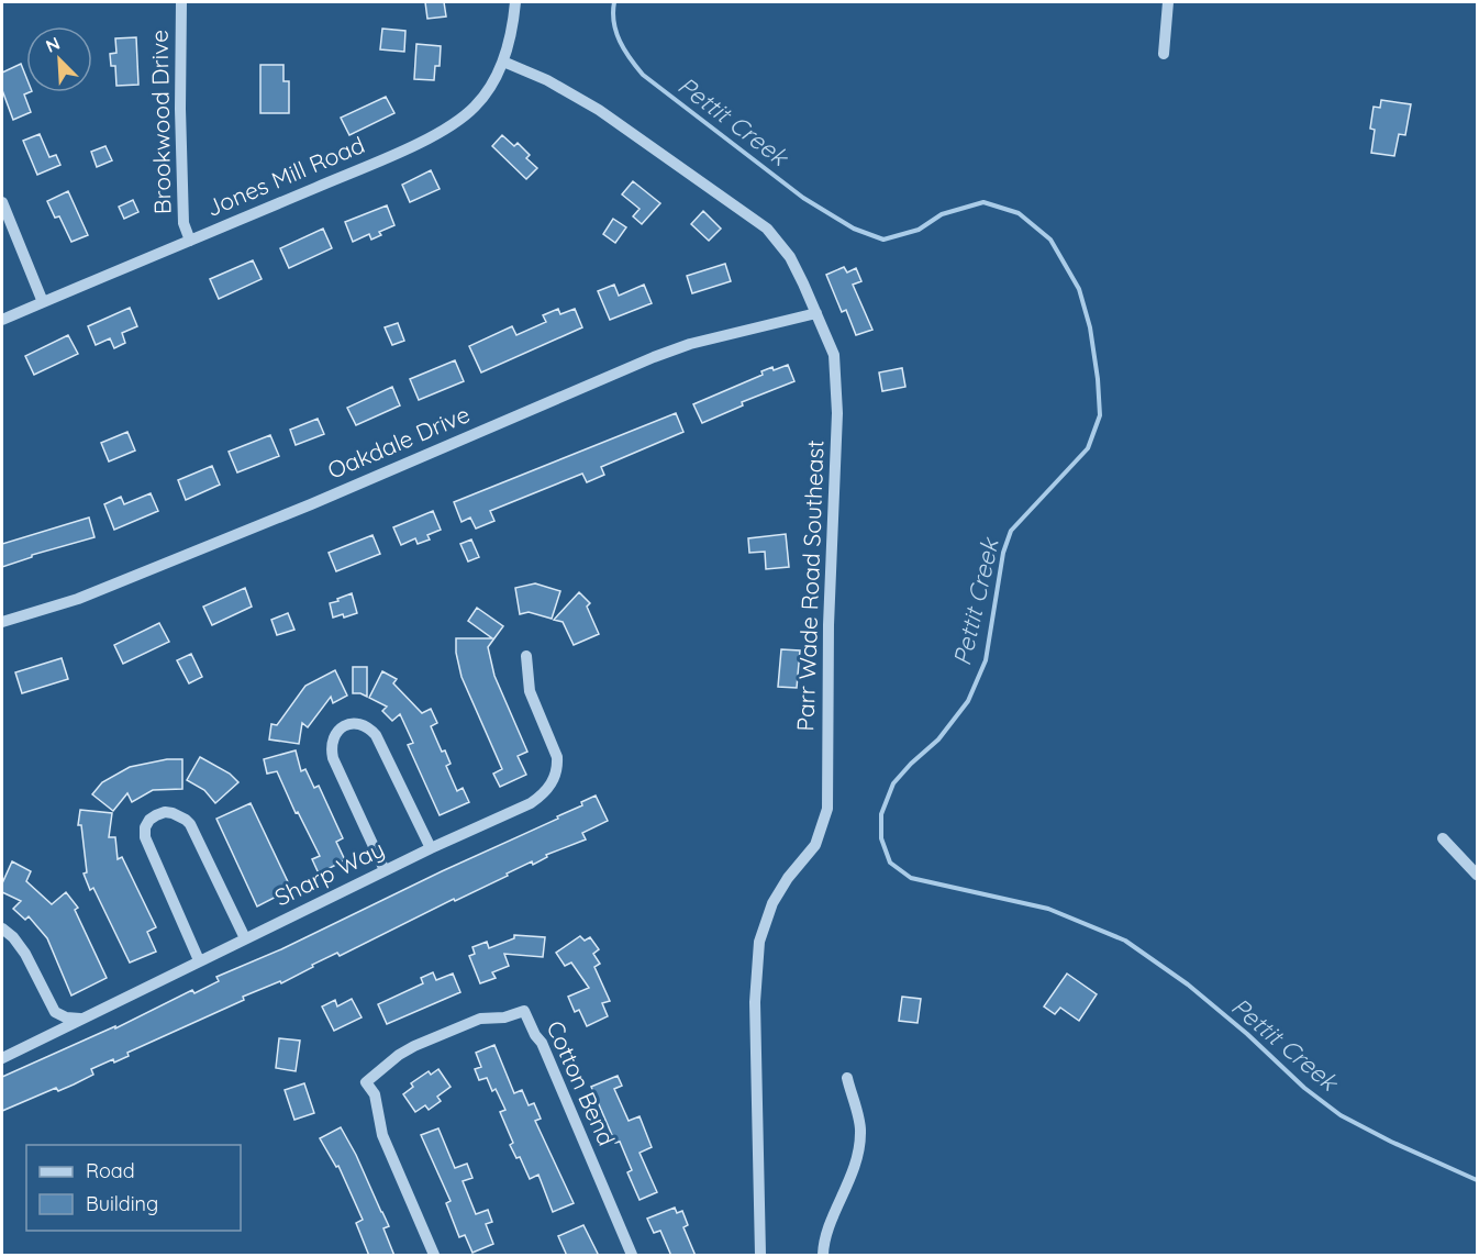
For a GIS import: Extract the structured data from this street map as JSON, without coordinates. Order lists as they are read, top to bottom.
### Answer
{
  "streets": {
    "street": [
      "Brookwood Drive",
      "Jones Mill Road",
      "Oakdale Drive",
      "Parr Wade Road Southeast",
      "Sharp Way",
      "Cotton Bend"
    ]
  },
  "crossings": [
    ["Brookwood Drive", "Jones Mill Road"],
    ["Jones Mill Road", "Parr Wade Road Southeast"],
    ["Oakdale Drive", "Parr Wade Road Southeast"]
  ],
  "water": ["Pettit Creek"],
  "legend": ["Road", "Building"],
  "north": "top left"
}
